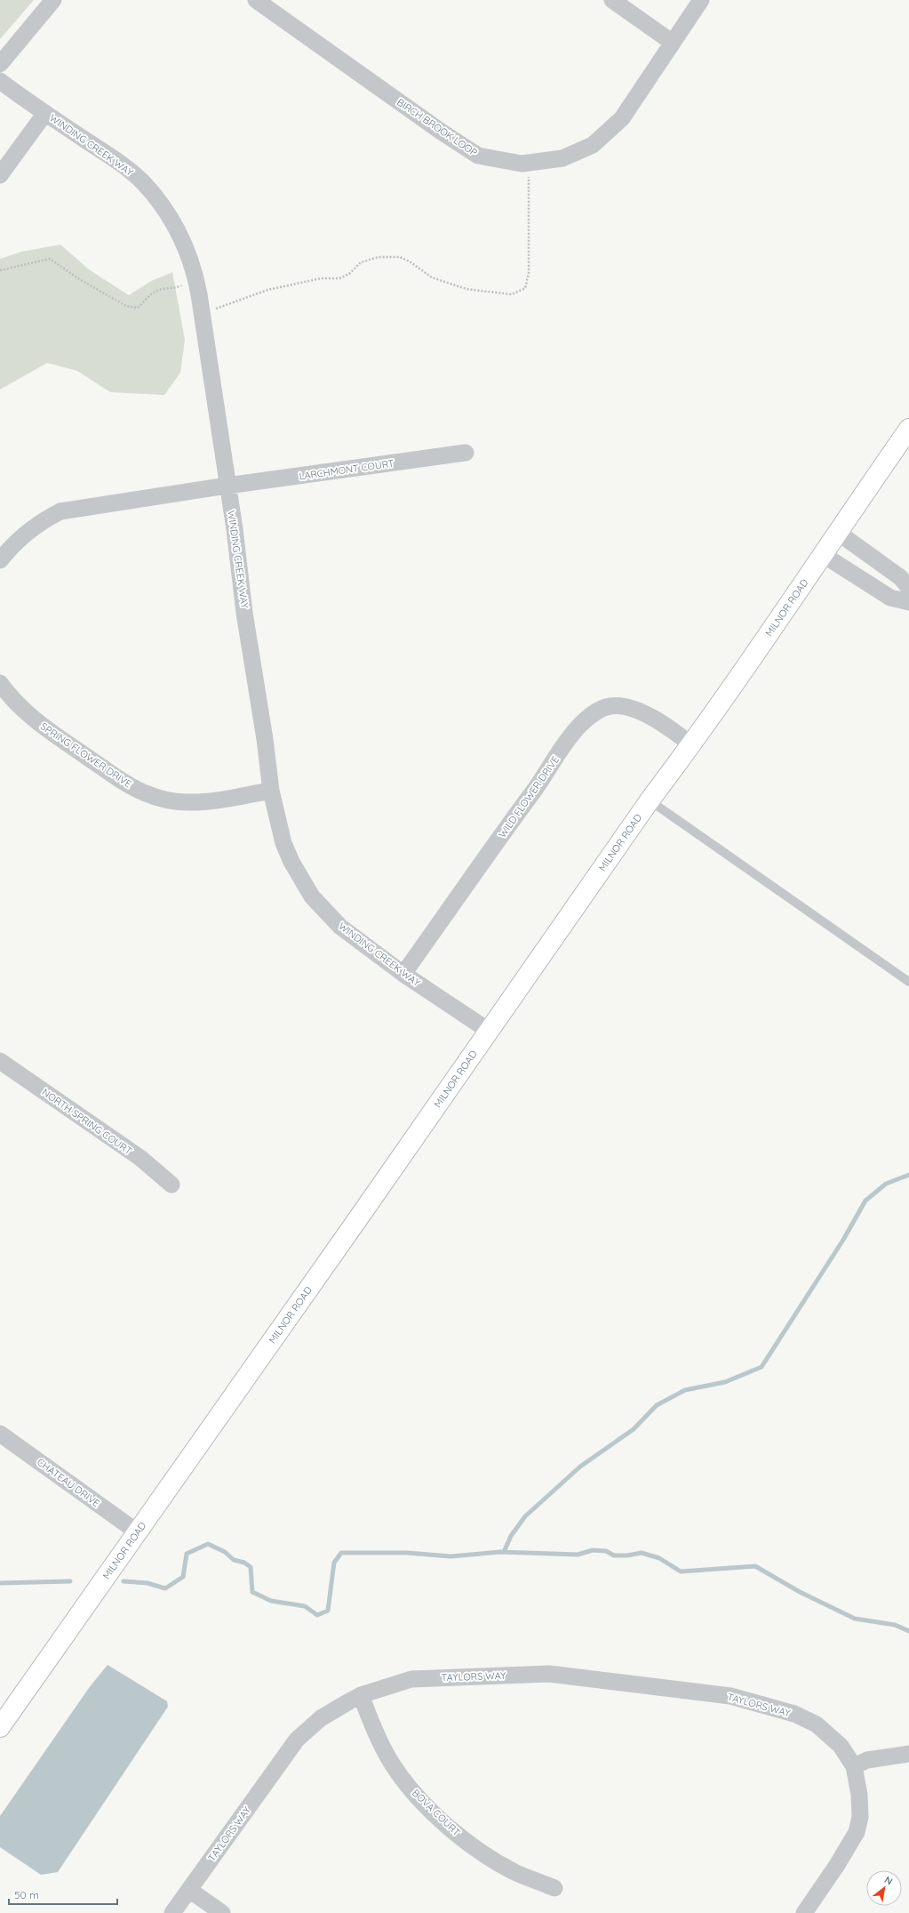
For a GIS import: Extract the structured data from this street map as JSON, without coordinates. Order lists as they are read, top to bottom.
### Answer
{
  "streets": {
    "main road": ["MILNOR ROAD"],
    "street": [
      "BIRCH BROOK LOOP",
      "WINDING CREEK WAY",
      "LARCHMONT COURT",
      "SPRING FLOWER DRIVE",
      "WILD FLOWER DRIVE",
      "NORTH SPRING COURT",
      "CHATEAU DRIVE",
      "TAYLORS WAY",
      "BOVA COURT"
    ]
  },
  "crossings": [
    ["WINDING CREEK WAY", "LARCHMONT COURT"],
    ["WINDING CREEK WAY", "MILNOR ROAD"],
    ["WINDING CREEK WAY", "SPRING FLOWER DRIVE"],
    ["WINDING CREEK WAY", "WILD FLOWER DRIVE"],
    ["MILNOR ROAD", "WILD FLOWER DRIVE"],
    ["MILNOR ROAD", "CHATEAU DRIVE"],
    ["TAYLORS WAY", "BOVA COURT"]
  ],
  "scale_bar": "50 m",
  "north": "top right"
}
